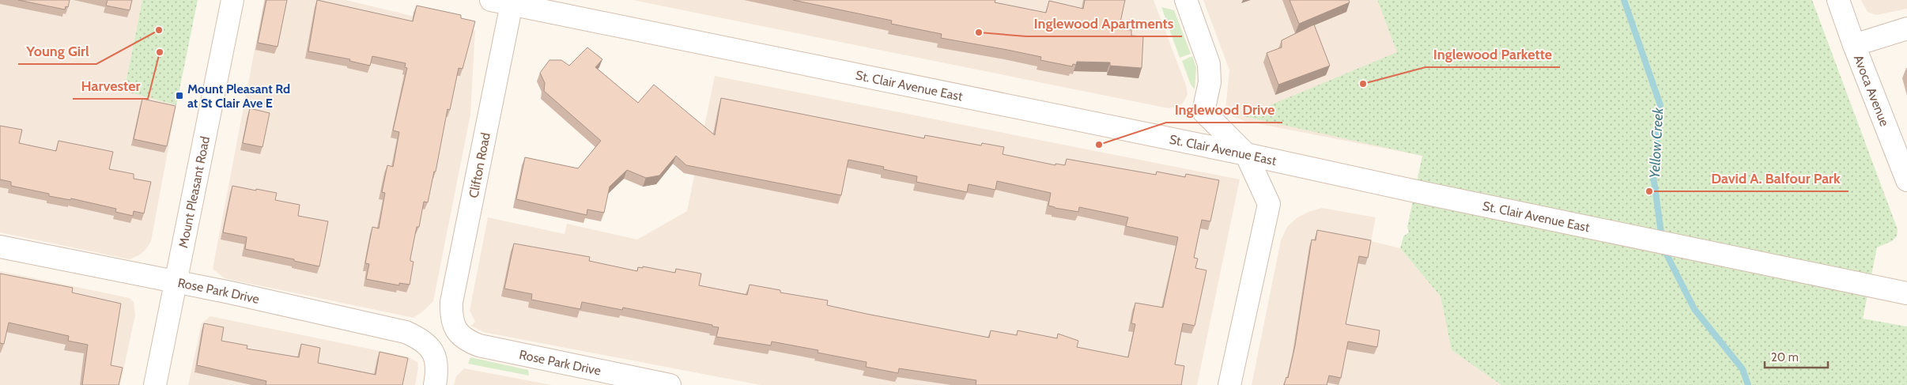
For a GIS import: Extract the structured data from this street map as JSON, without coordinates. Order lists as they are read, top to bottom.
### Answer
{
  "streets": {
    "main road": [
      "St. Clair Avenue East",
      "Avoca Avenue",
      "Clifton Road",
      "Mount Pleasant Road",
      "Rose Park Drive"
    ]
  },
  "crossings": [
    ["St. Clair Avenue East", "Clifton Road"],
    ["Clifton Road", "Rose Park Drive"],
    ["Mount Pleasant Road", "Rose Park Drive"]
  ],
  "water": ["Yellow Creek"],
  "places": {
    "other": [
      "Young Girl",
      "Inglewood Apartments",
      "Harvester",
      "Inglewood Parkette",
      "Inglewood Drive",
      "David A. Balfour Park"
    ],
    "transit": ["Mount Pleasant Rd at St Clair Ave E"]
  },
  "scale_bar": "20 m"
}
